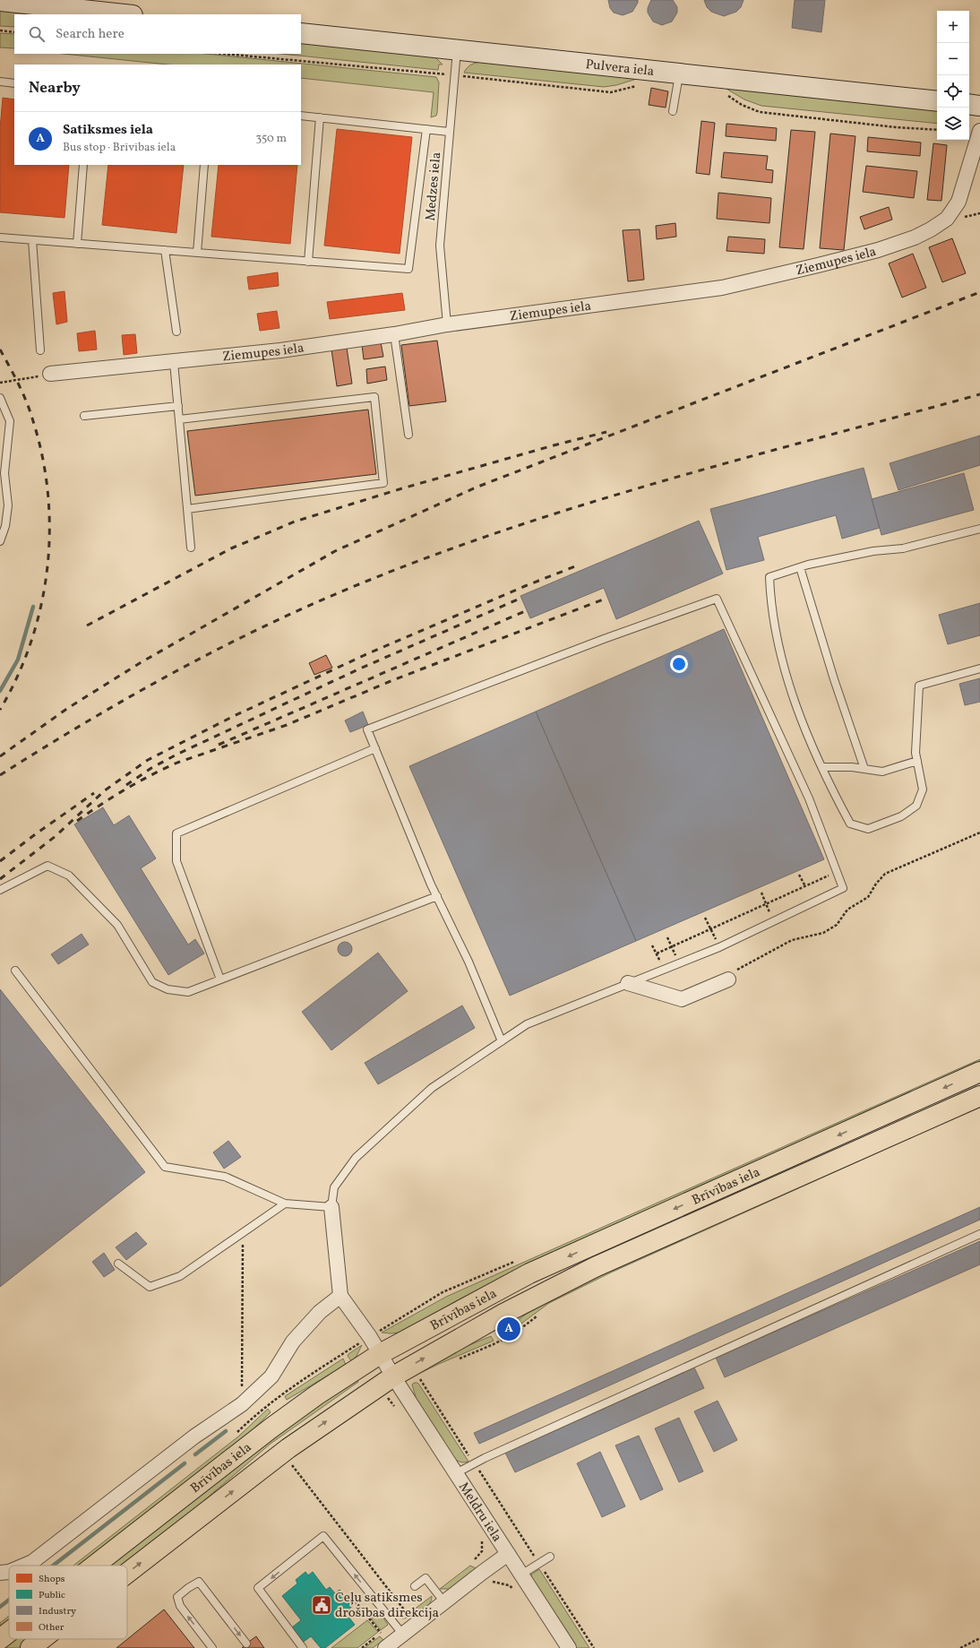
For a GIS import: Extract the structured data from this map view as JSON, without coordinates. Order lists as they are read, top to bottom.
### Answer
{
  "streets": {
    "highway": ["Brīvības iela"],
    "main road": ["Pulvera iela"],
    "street": ["Ziemupes iela", "Meldru iela"],
    "lane": ["Medzes iela"]
  },
  "crossings": [
    ["Pulvera iela", "Medzes iela"],
    ["Medzes iela", "Ziemupes iela"],
    ["Brīvības iela", "Meldru iela"]
  ],
  "places": {
    "public building": ["Ceļu satiksmes drošības direkcija"]
  },
  "legend": [
    "Shops",
    "Public",
    "Industry",
    "Other"
  ],
  "page": {
    "map_buttons": ["+", "−"],
    "search": "Search here",
    "heading": "Nearby",
    "list": [
      {
        "mark": "A",
        "name": "Satiksmes iela",
        "note": "Bus stop · Brīvības iela",
        "value": "350 m"
      }
    ],
    "pins": "A"
  }
}
